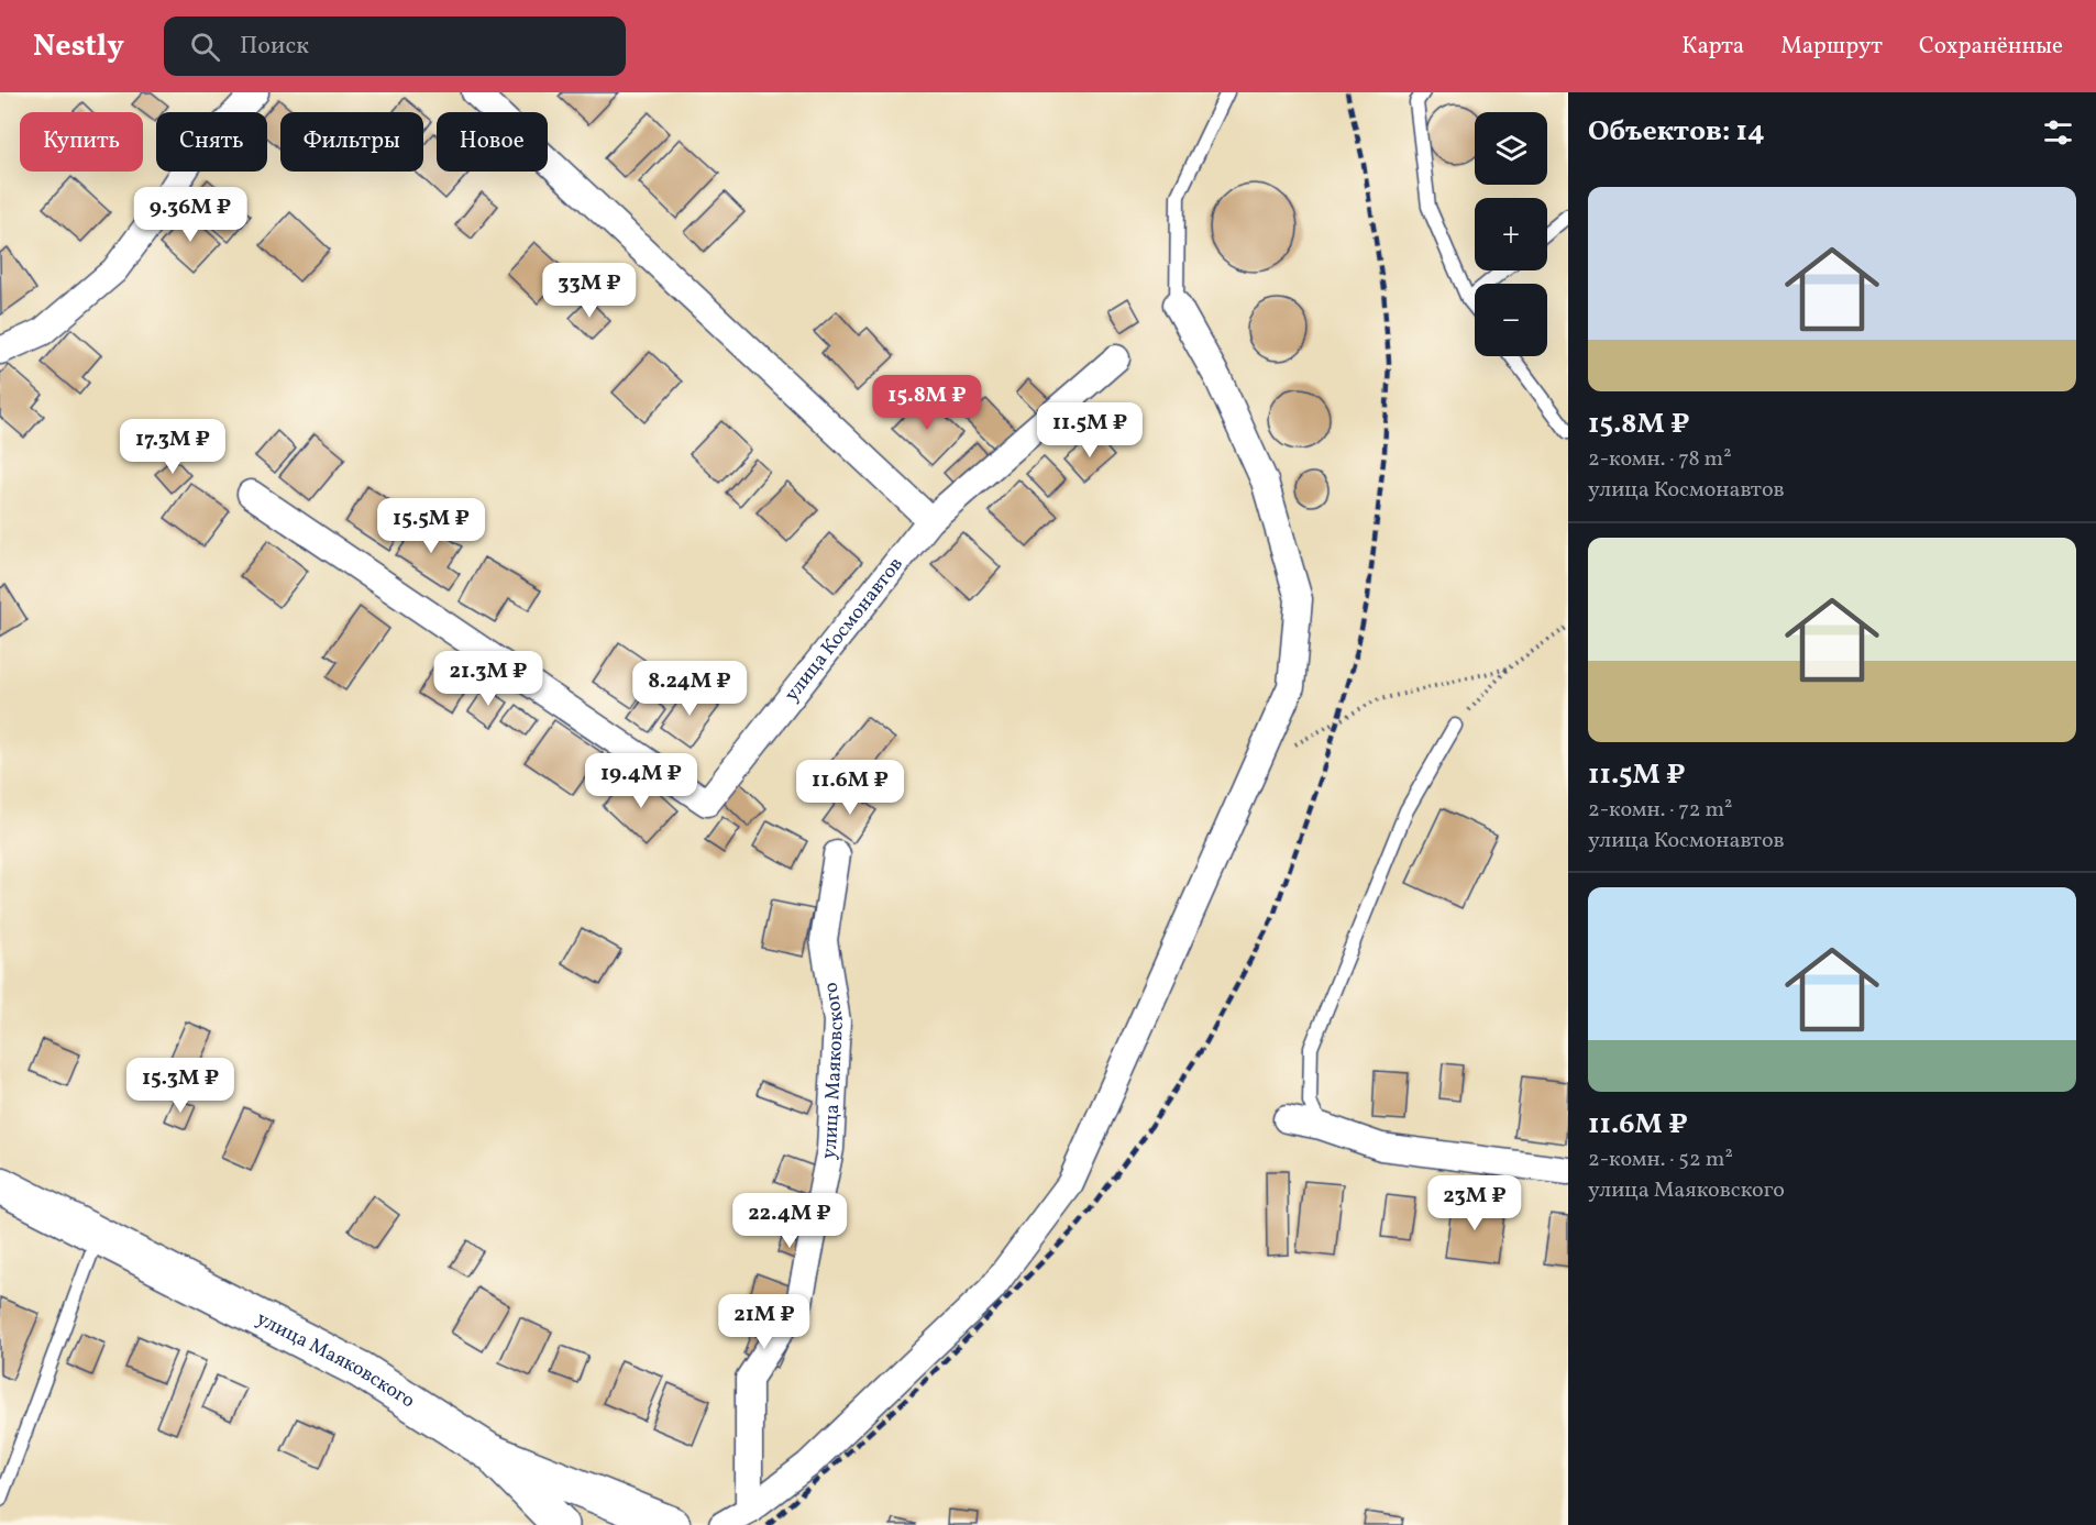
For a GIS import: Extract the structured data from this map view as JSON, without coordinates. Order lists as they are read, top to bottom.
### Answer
{
  "streets": {
    "main road": ["улица Маяковского"],
    "street": ["улица Космонавтов"]
  },
  "page": {
    "header": "Nestly",
    "search": "Поиск",
    "nav": ["Карта", "Маршрут", "Сохранённые"],
    "heading": "Объектов: 14",
    "map_buttons": ["+", "−"],
    "chip": [
      "Купить",
      "Снять",
      "Фильтры",
      "Новое"
    ],
    "list": [
      {
        "name": "15.8M ₽",
        "note": "2-комн. · 78 m² · улица Космонавтов"
      },
      {
        "name": "11.5M ₽",
        "note": "2-комн. · 72 m² · улица Космонавтов"
      },
      {
        "name": "11.6M ₽",
        "note": "2-комн. · 52 m² · улица Маяковского"
      }
    ],
    "price": [
      "9.36M ₽",
      "33M ₽",
      "15.8M ₽",
      "11.5M ₽",
      "17.3M ₽",
      "15.5M ₽",
      "21.3M ₽",
      "8.24M ₽",
      "19.4M ₽",
      "11.6M ₽",
      "15.3M ₽",
      "23M ₽",
      "22.4M ₽",
      "21M ₽"
    ]
  }
}
